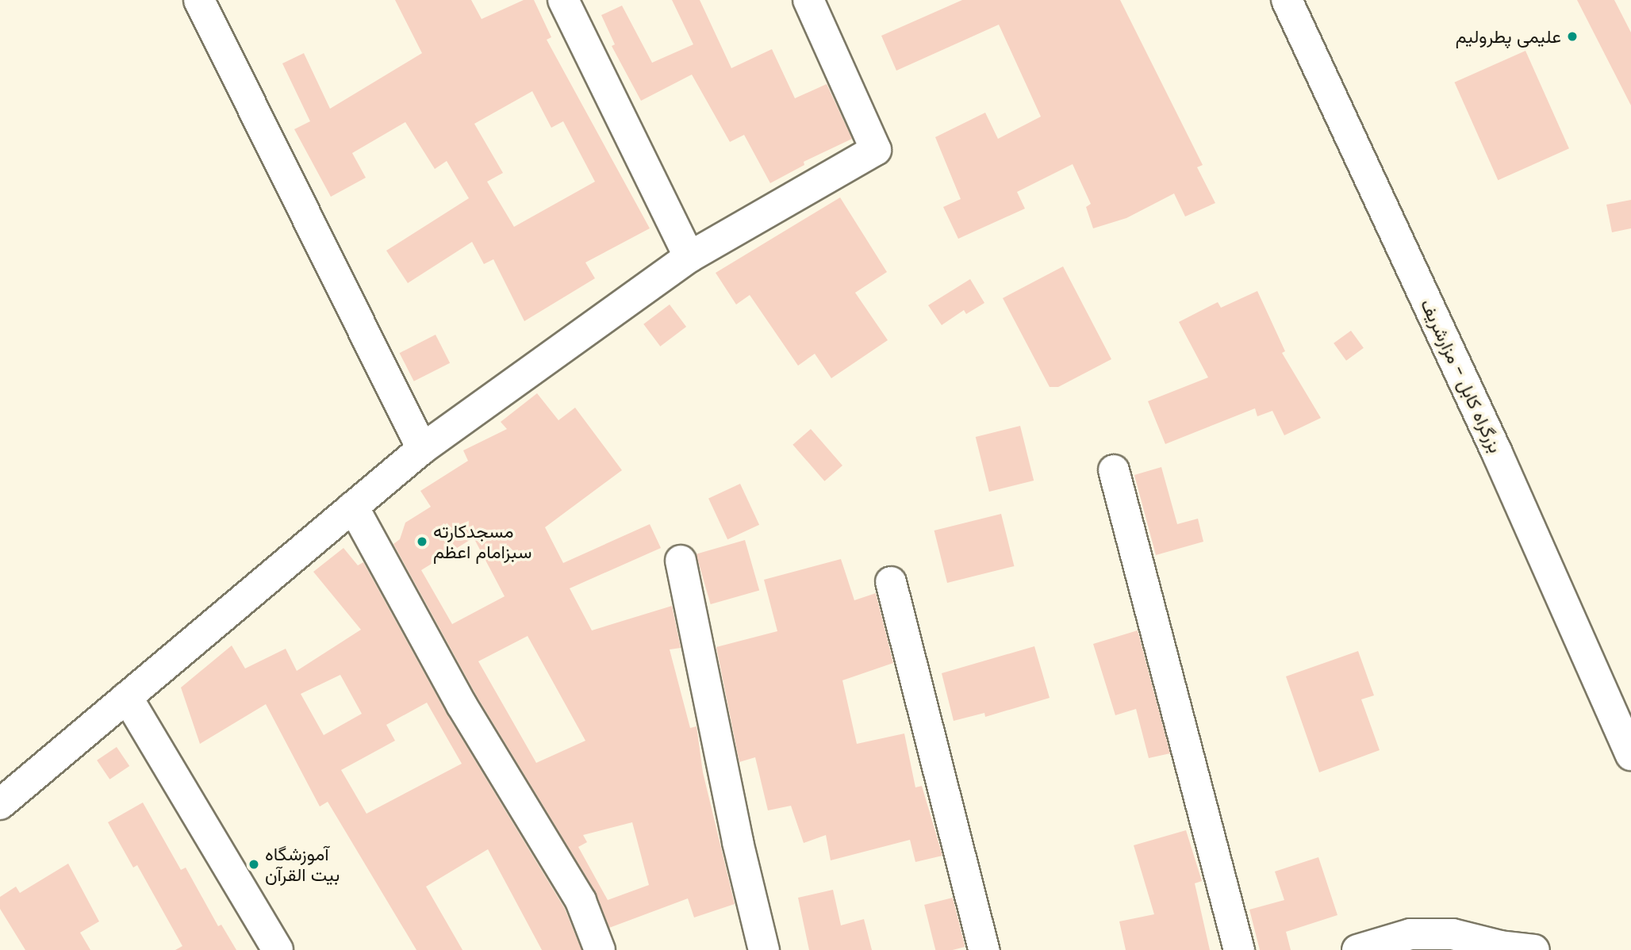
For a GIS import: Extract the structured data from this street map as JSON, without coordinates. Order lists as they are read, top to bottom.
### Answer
{
  "streets": {
    "main road": ["بزرگراه کابل - مزارشریف"]
  },
  "places": ["علیمی پطرولیم", "مسجدکارته سبزامام اعظم", "آموزشگاه بیت القرآن"]
}
